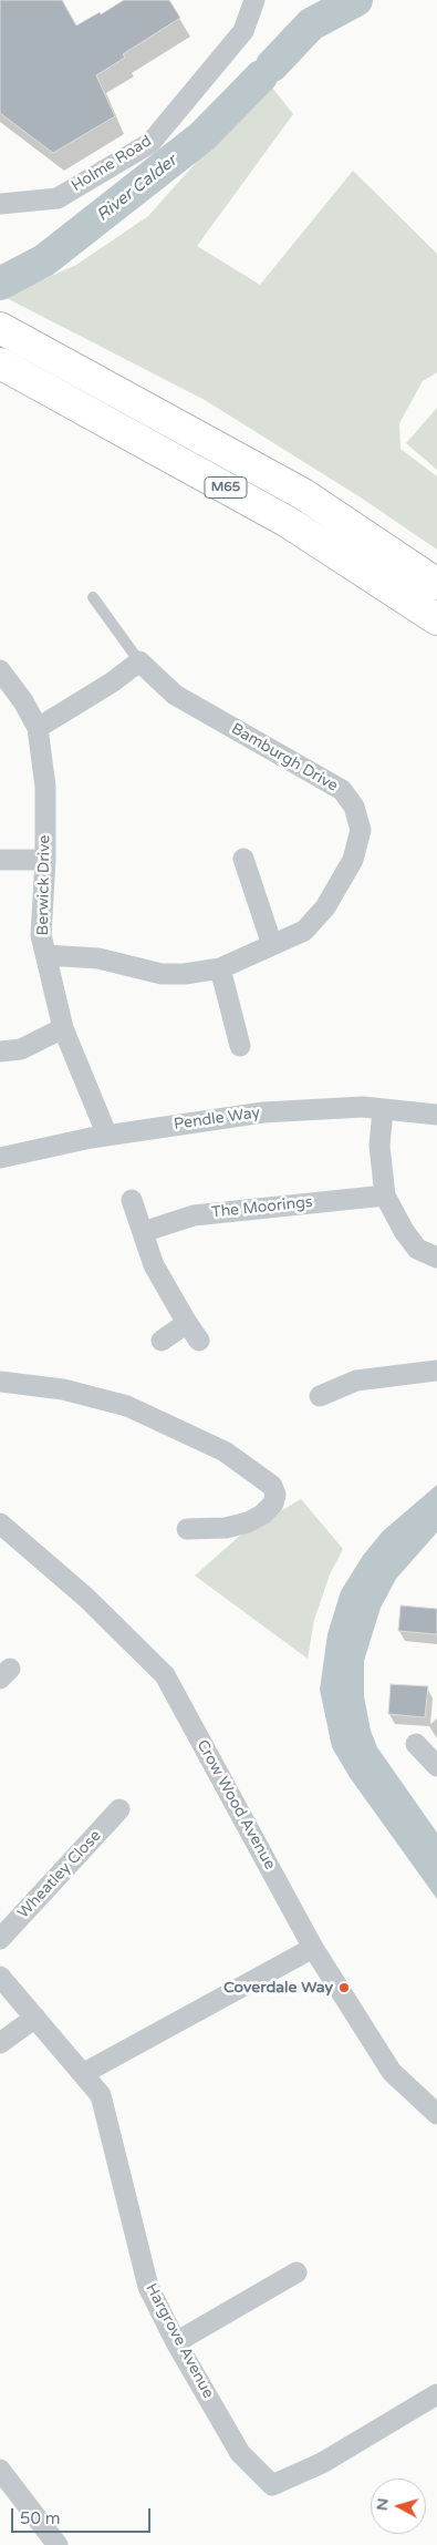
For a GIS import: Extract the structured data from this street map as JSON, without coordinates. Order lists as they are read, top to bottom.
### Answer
{
  "streets": {
    "highway": ["M65"],
    "street": [
      "Holme Road",
      "Bamburgh Drive",
      "Berwick Drive",
      "Pendle Way",
      "The Moorings",
      "Crow Wood Avenue",
      "Wheatley Close",
      "Hargrove Avenue"
    ]
  },
  "crossings": [
    ["Bamburgh Drive", "Berwick Drive"],
    ["Berwick Drive", "Pendle Way"]
  ],
  "water": ["River Calder"],
  "places": ["Coverdale Way"],
  "scale_bar": "50 m",
  "north": "left"
}
